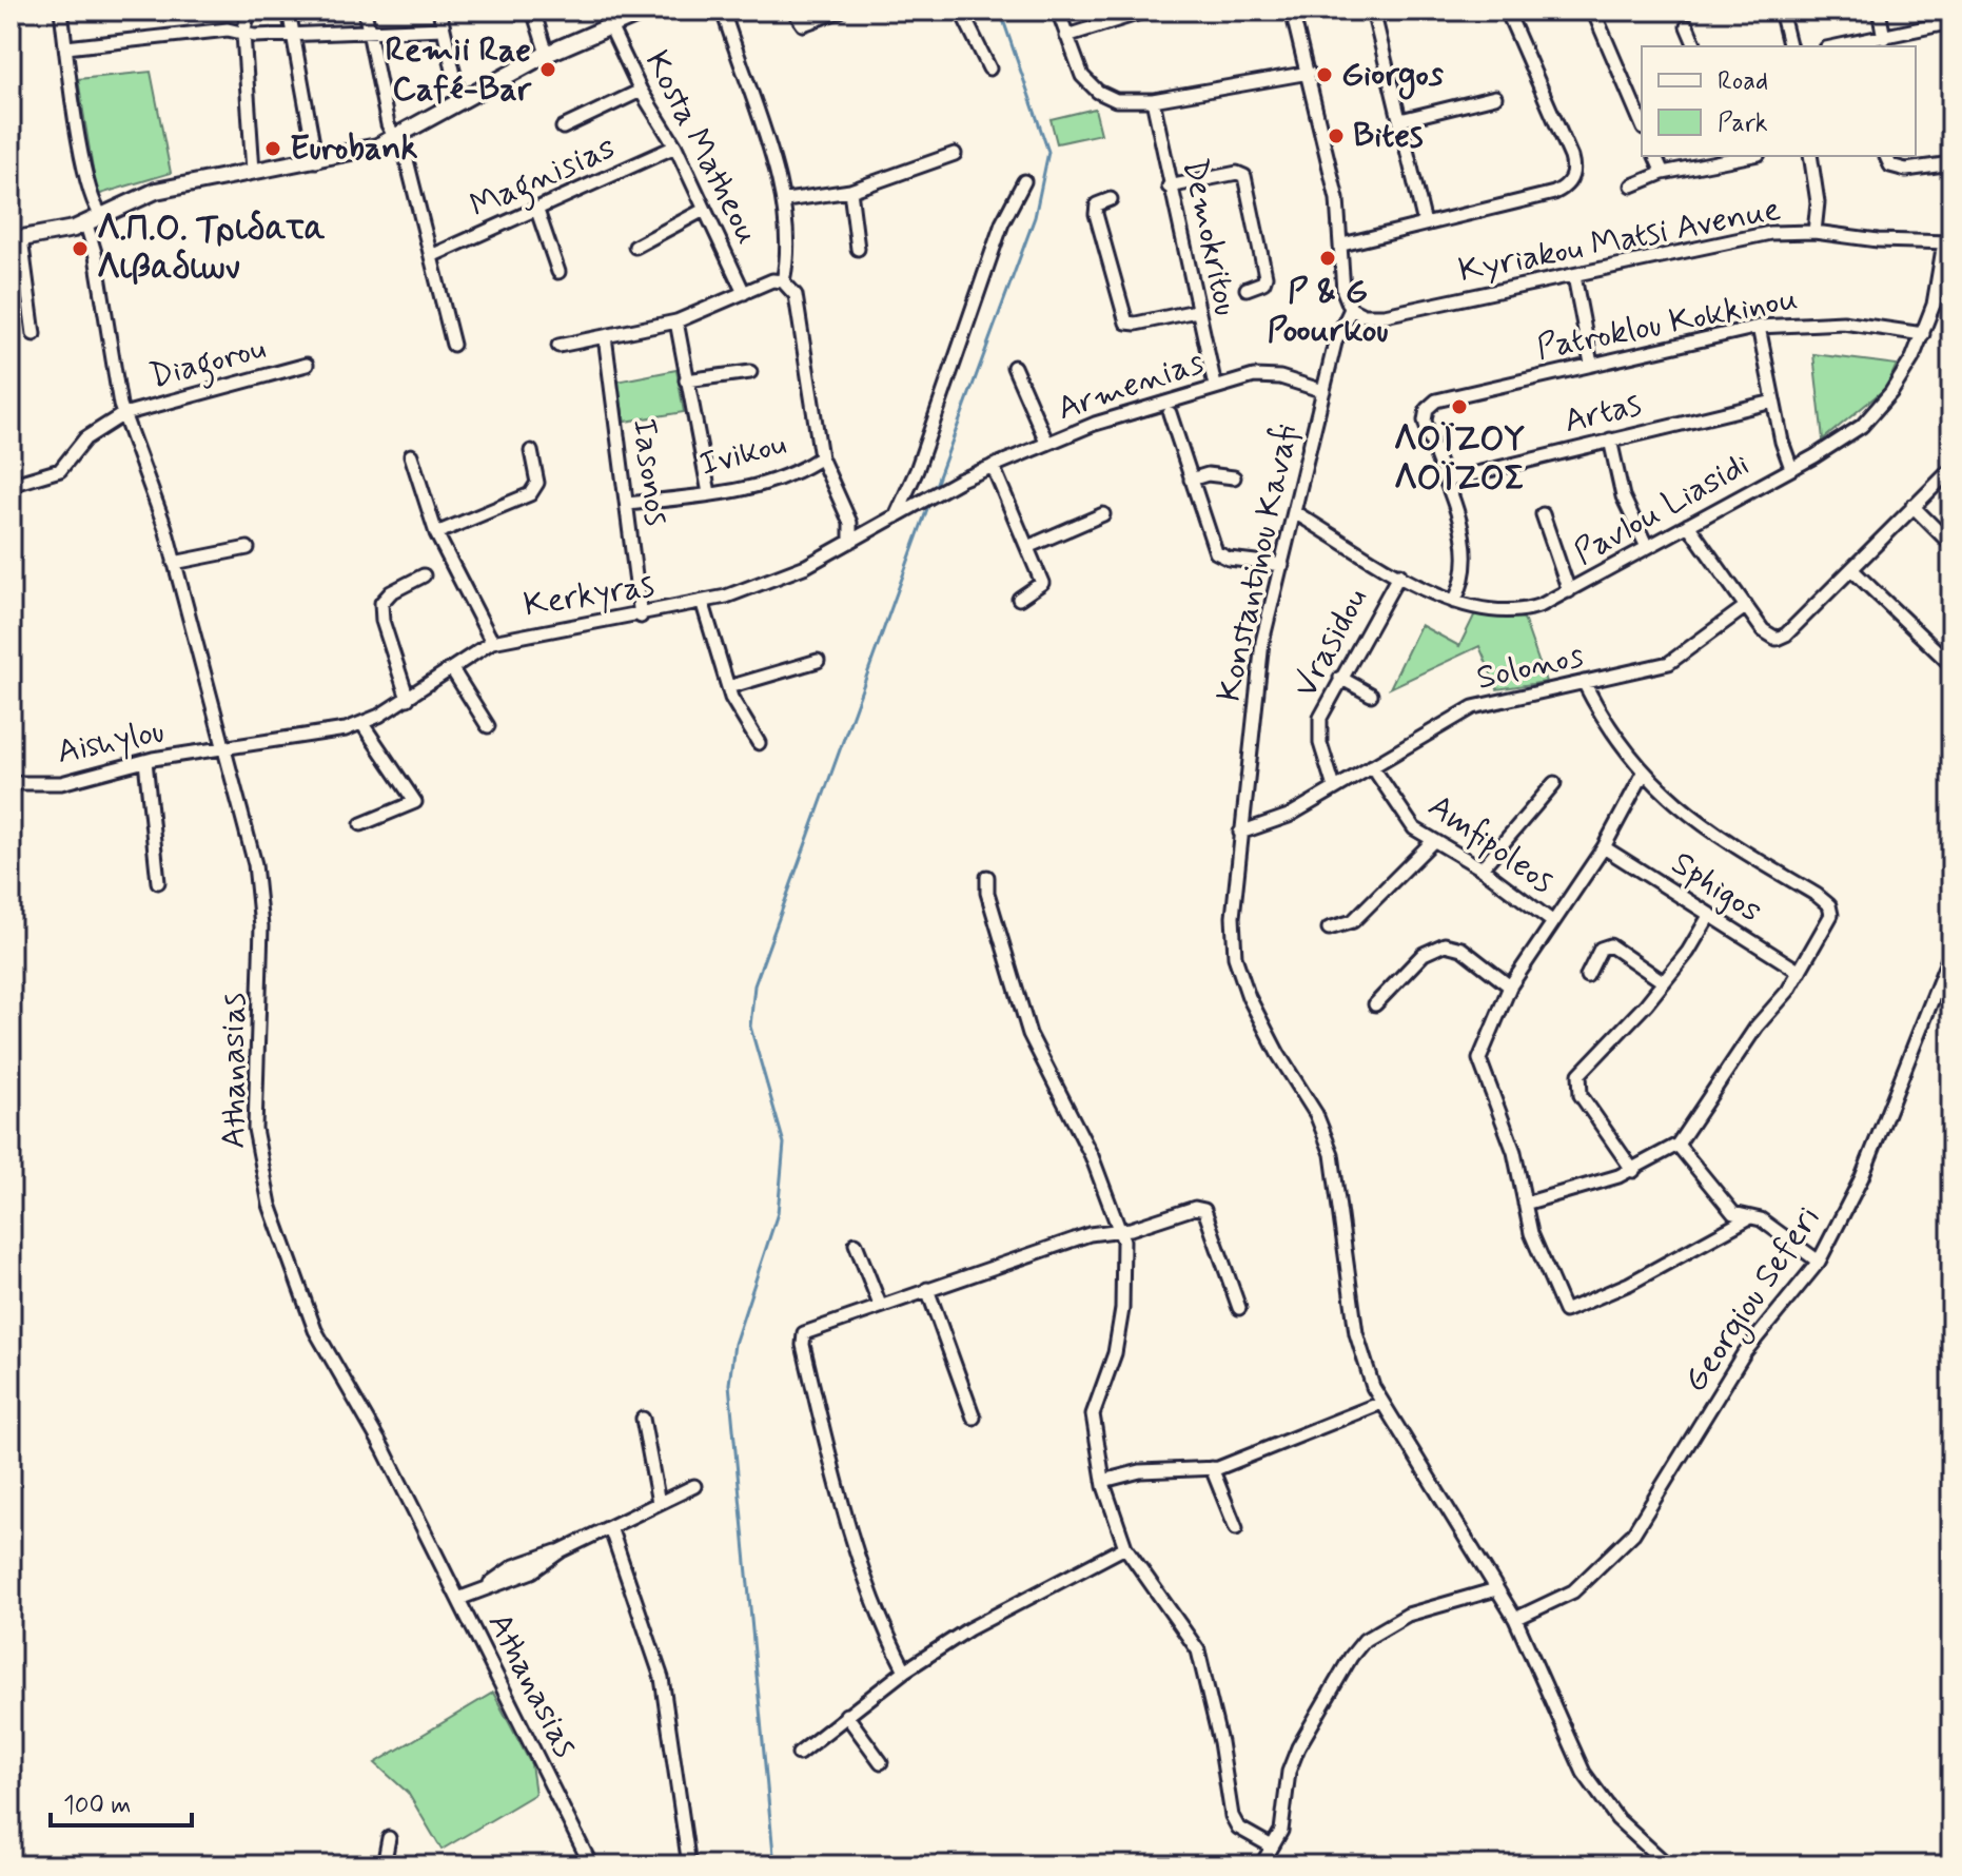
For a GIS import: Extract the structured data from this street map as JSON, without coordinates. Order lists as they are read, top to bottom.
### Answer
{
  "streets": {
    "street": [
      "Kosta Matheou",
      "Magnisias",
      "Demokritou",
      "Kyriakou Matsi Avenue",
      "Patroklou Kokkinou",
      "Diagorou",
      "Armenias",
      "Artas",
      "Ivikou",
      "Iasonos",
      "Pavlou Liasidi",
      "Konstantinou Kavafi",
      "Kerkyras",
      "Vrasidou",
      "Solonos",
      "Aishylou",
      "Amfipoleos",
      "Sphigos",
      "Athanasias",
      "Georgiou Seferi"
    ]
  },
  "crossings": [
    ["Kosta Matheou", "Magnisias"],
    ["Demokritou", "Armenias"],
    ["Kyriakou Matsi Avenue", "Pavlou Liasidi"],
    ["Kyriakou Matsi Avenue", "Konstantinou Kavafi"],
    ["Patroklou Kokkinou", "Artas"],
    ["Patroklou Kokkinou", "Pavlou Liasidi"],
    ["Diagorou", "Athanasias"],
    ["Armenias", "Konstantinou Kavafi"],
    ["Armenias", "Kerkyras"],
    ["Ivikou", "Iasonos"],
    ["Iasonos", "Kerkyras"],
    ["Pavlou Liasidi", "Konstantinou Kavafi"],
    ["Pavlou Liasidi", "Vrasidou"],
    ["Konstantinou Kavafi", "Solonos"],
    ["Konstantinou Kavafi", "Georgiou Seferi"],
    ["Kerkyras", "Aishylou"],
    ["Kerkyras", "Athanasias"],
    ["Vrasidou", "Solonos"],
    ["Solonos", "Amfipoleos"],
    ["Aishylou", "Athanasias"]
  ],
  "places": [
    "Remii Rae Café-Bar",
    "Giorgos",
    "Bites",
    "Eurobank",
    "Λ.Π.Ο. Τριδατα Λιβαδιων",
    "P & G Poourkou",
    "ΛΟΪΖΟΥ ΛΟΪΖΟΣ"
  ],
  "legend": ["Road", "Park"],
  "scale_bar": "100 m"
}
